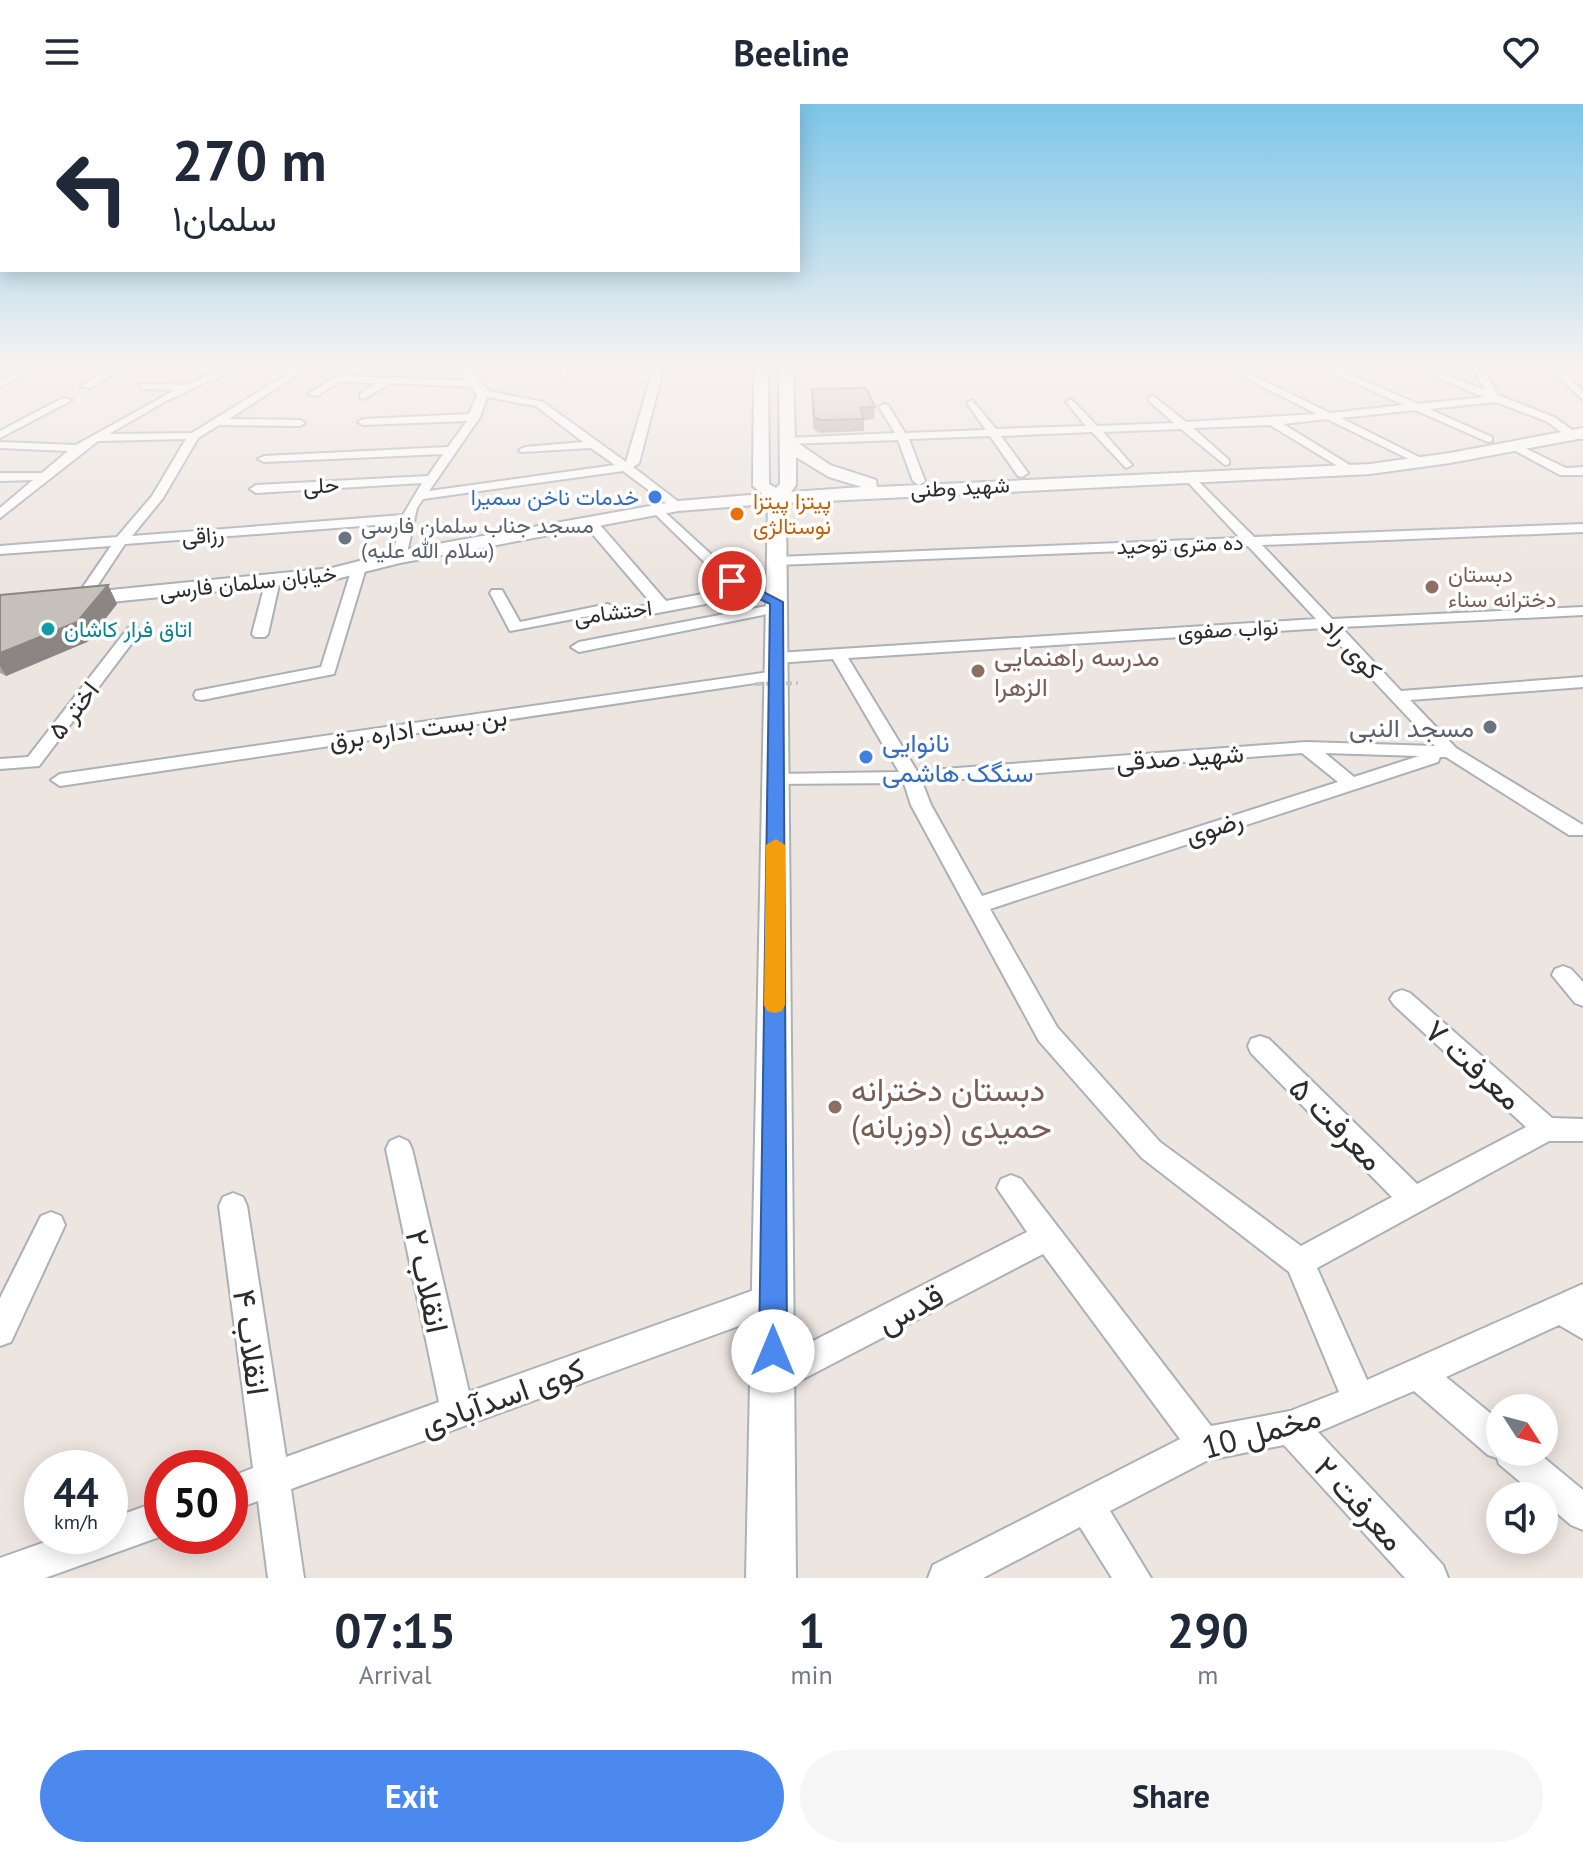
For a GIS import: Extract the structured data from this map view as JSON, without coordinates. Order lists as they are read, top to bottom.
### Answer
{
  "streets": {
    "main road": ["شهید وطنی", "خیابان سلمان فارسی"],
    "street": [
      "حلی",
      "رزاقی",
      "ده متری توحید",
      "احتشامی",
      "نواب صفوی",
      "کوی راد",
      "اختر ۵",
      "بن بست اداره برق",
      "شهید صدقی",
      "رضوی",
      "معرفت ۷",
      "معرفت ۵",
      "انقلاب ۲",
      "قدس",
      "انقلاب ۴",
      "کوی اسدآبادی",
      "مخمل 10",
      "معرفت ۲"
    ]
  },
  "crossings": [
    ["شهید وطنی", "خیابان سلمان فارسی"],
    ["شهید وطنی", "کوی راد"],
    ["ده متری توحید", "کوی راد"],
    ["نواب صفوی", "کوی راد"],
    ["نواب صفوی", "بن بست اداره برق"],
    ["کوی راد", "شهید صدقی"],
    ["کوی راد", "رضوی"],
    ["شهید صدقی", "رضوی"],
    ["انقلاب ۲", "کوی اسدآبادی"],
    ["انقلاب ۴", "کوی اسدآبادی"],
    ["مخمل 10", "معرفت ۲"]
  ],
  "places": [
    "خدمات ناخن سمیرا",
    "پیتزا پیتزا نوستالژی",
    "مسجد جناب سلمان فارسی (سلام الله علیه)",
    "دبستان دخترانه سناء",
    "اتاق فرار کاشان",
    "مدرسه راهنمایی الزهرا",
    "مسجد النبی",
    "نانوایی سنگک هاشمی",
    "دبستان دخترانه حمیدی (دوزبانه)"
  ],
  "north": "bottom right",
  "page": {
    "header": "Beeline",
    "turn": ["270 m", "سلمان۱"],
    "speed": "44 km/h",
    "limit": "50",
    "eta": [
      "07:15",
      "Arrival",
      "1",
      "min",
      "290",
      "m"
    ],
    "buttons": ["Exit", "Share"]
  }
}
